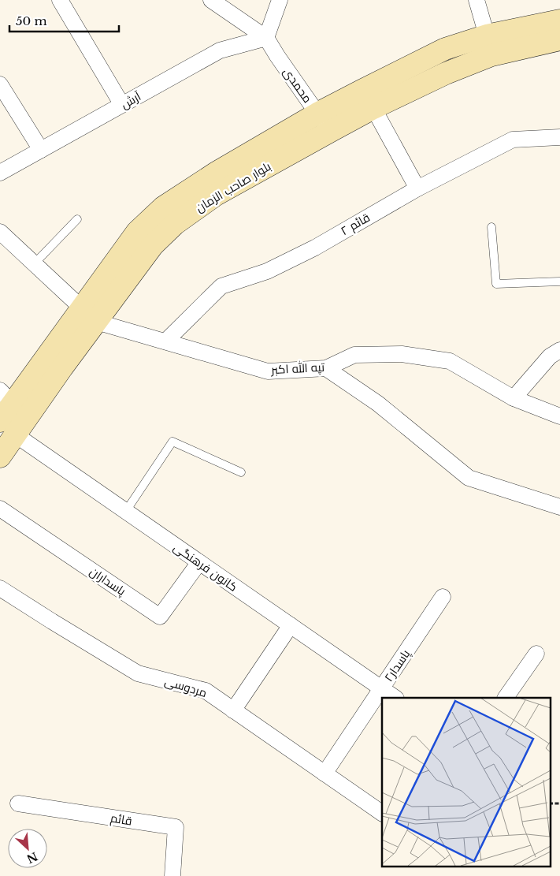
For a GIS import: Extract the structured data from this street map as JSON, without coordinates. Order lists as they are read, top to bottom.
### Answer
{
  "streets": {
    "main road": ["بلوار صاحب الزمان"],
    "street": [
      "محمدی",
      "آرش",
      "قائم ۲",
      "تپه الله اکبر",
      "کانون فرهنگی",
      "پاسداران",
      "پاسدار۲",
      "مردوسی",
      "قائم"
    ]
  },
  "crossings": [
    ["محمدی", "آرش"],
    ["محمدی", "بلوار صاحب الزمان"],
    ["بلوار صاحب الزمان", "تپه الله اکبر"],
    ["بلوار صاحب الزمان", "کانون فرهنگی"],
    ["قائم ۲", "تپه الله اکبر"],
    ["کانون فرهنگی", "پاسداران"],
    ["کانون فرهنگی", "پاسدار۲"],
    ["پاسدار۲", "مردوسی"]
  ],
  "scale_bar": "50 m",
  "north": "bottom right"
}
